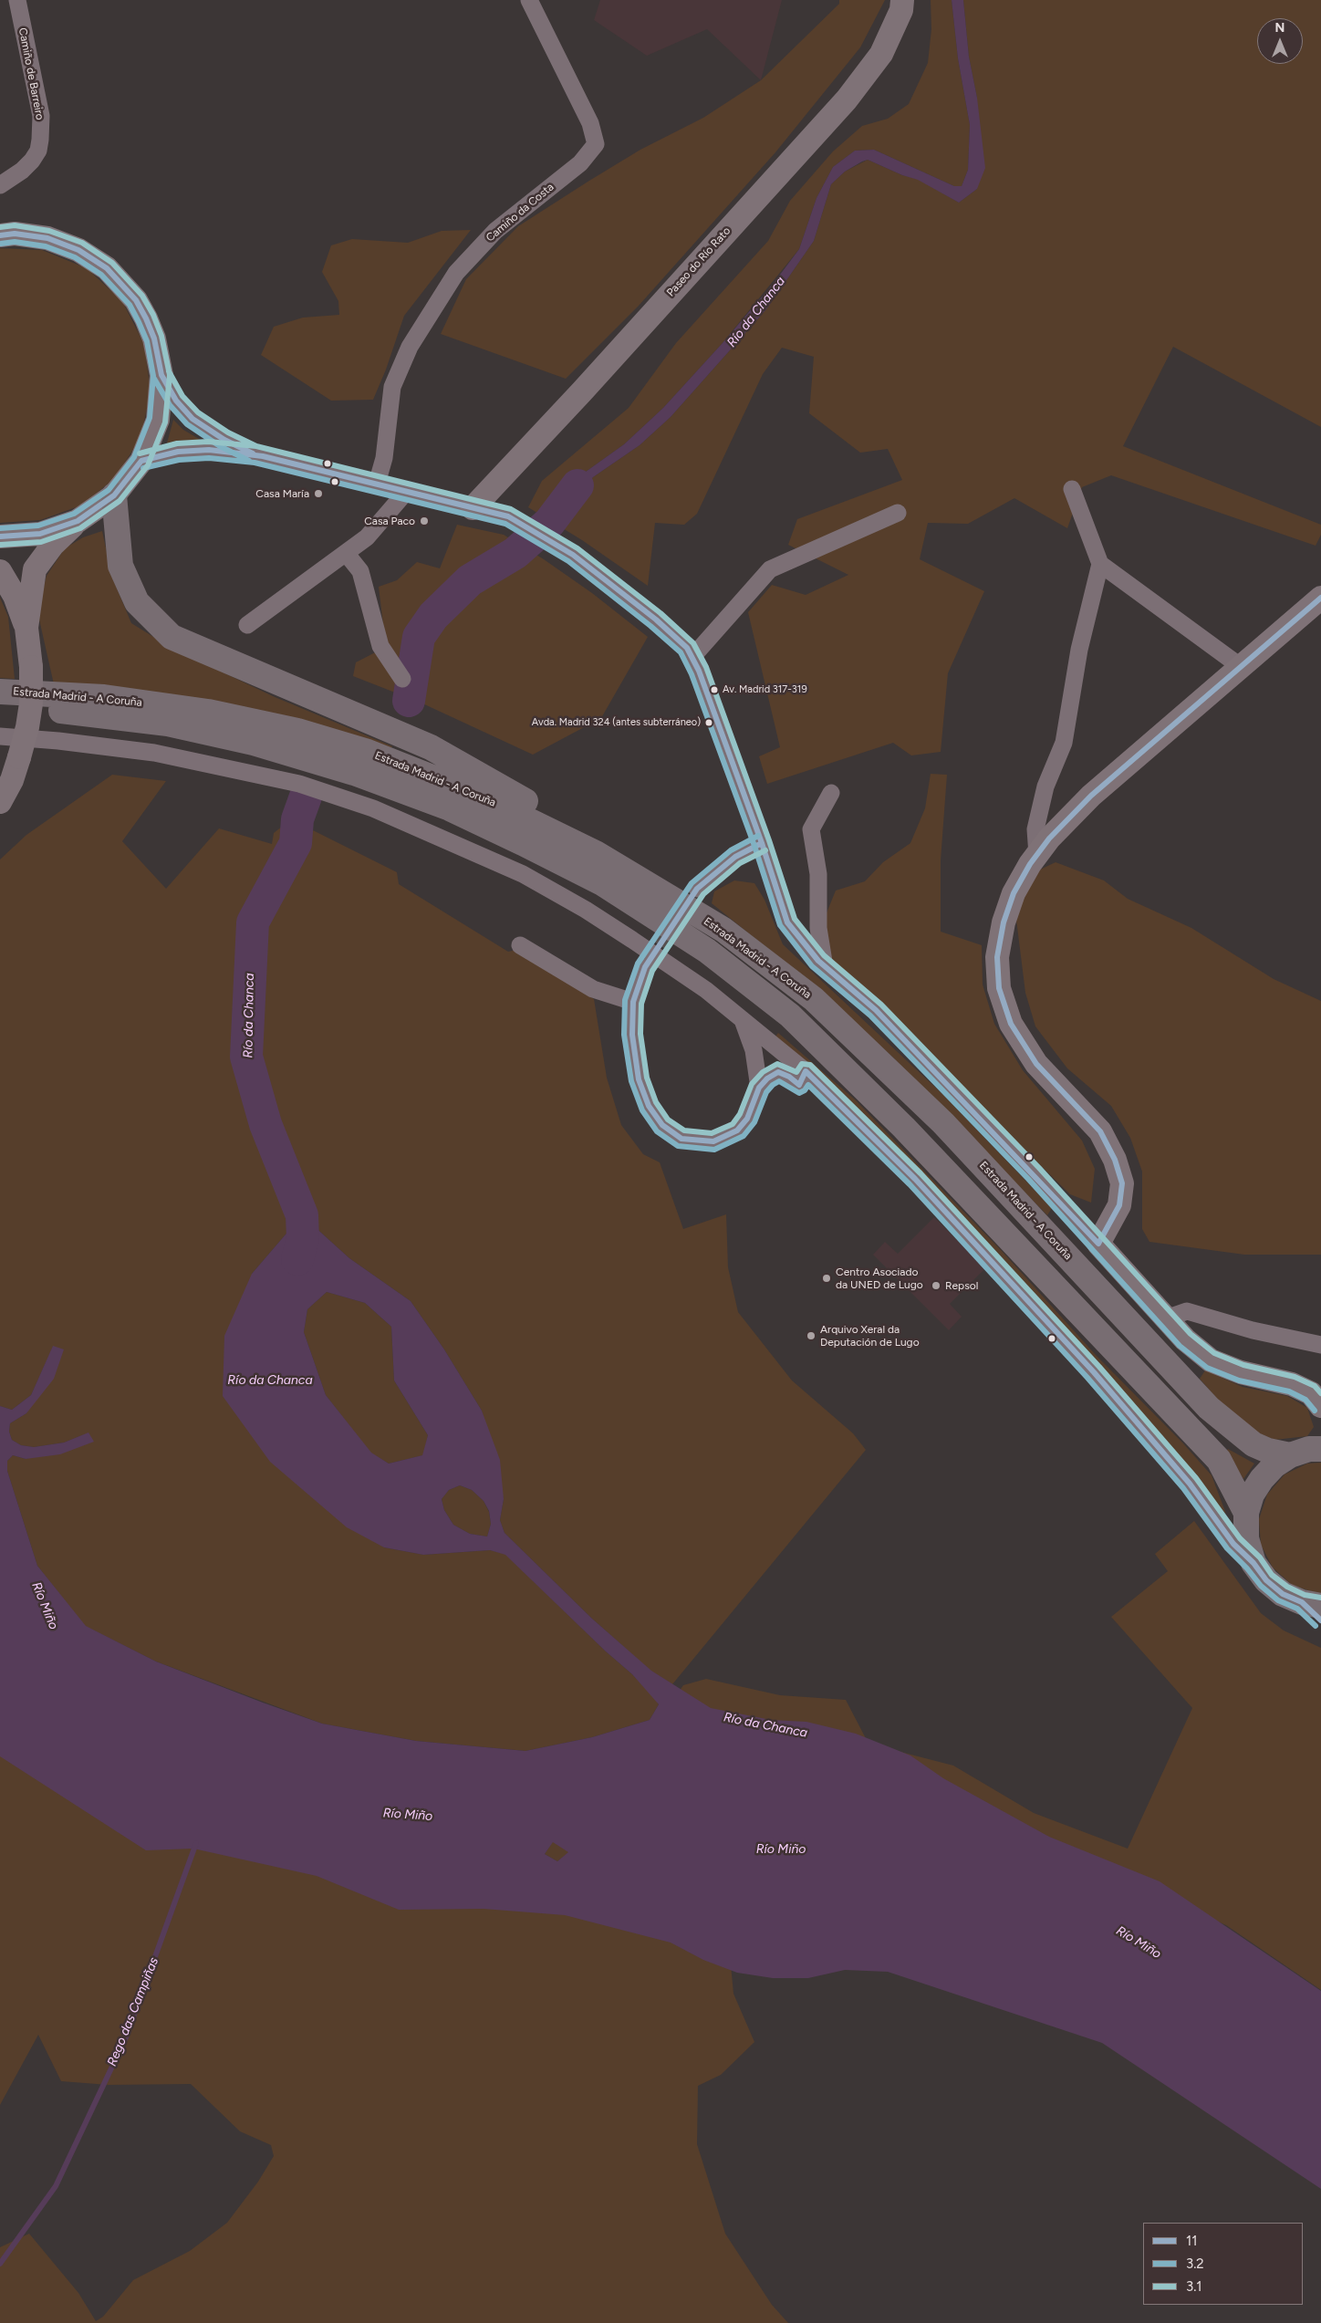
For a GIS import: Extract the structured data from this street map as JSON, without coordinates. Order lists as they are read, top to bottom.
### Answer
{
  "streets": {
    "highway": ["Estrada Madrid - A Coruña"],
    "street": ["Camiño de Barreiro", "Camiño da Costa", "Paseo do Río Rato"]
  },
  "water": ["Río da Chanca", "Río Miño", "Rego das Campiñas"],
  "places": [
    "Casa María",
    "Casa Paco",
    "Av. Madrid 317-319",
    "Avda. Madrid 324 (antes subterráneo)",
    "Centro Asociado da UNED de Lugo",
    "Repsol",
    "Arquivo Xeral da Deputación de Lugo"
  ],
  "lines": ["transit line 3.1", "transit line 11", "transit line 3.2"],
  "legend": ["11", "3.2", "3.1"],
  "north": "top"
}
